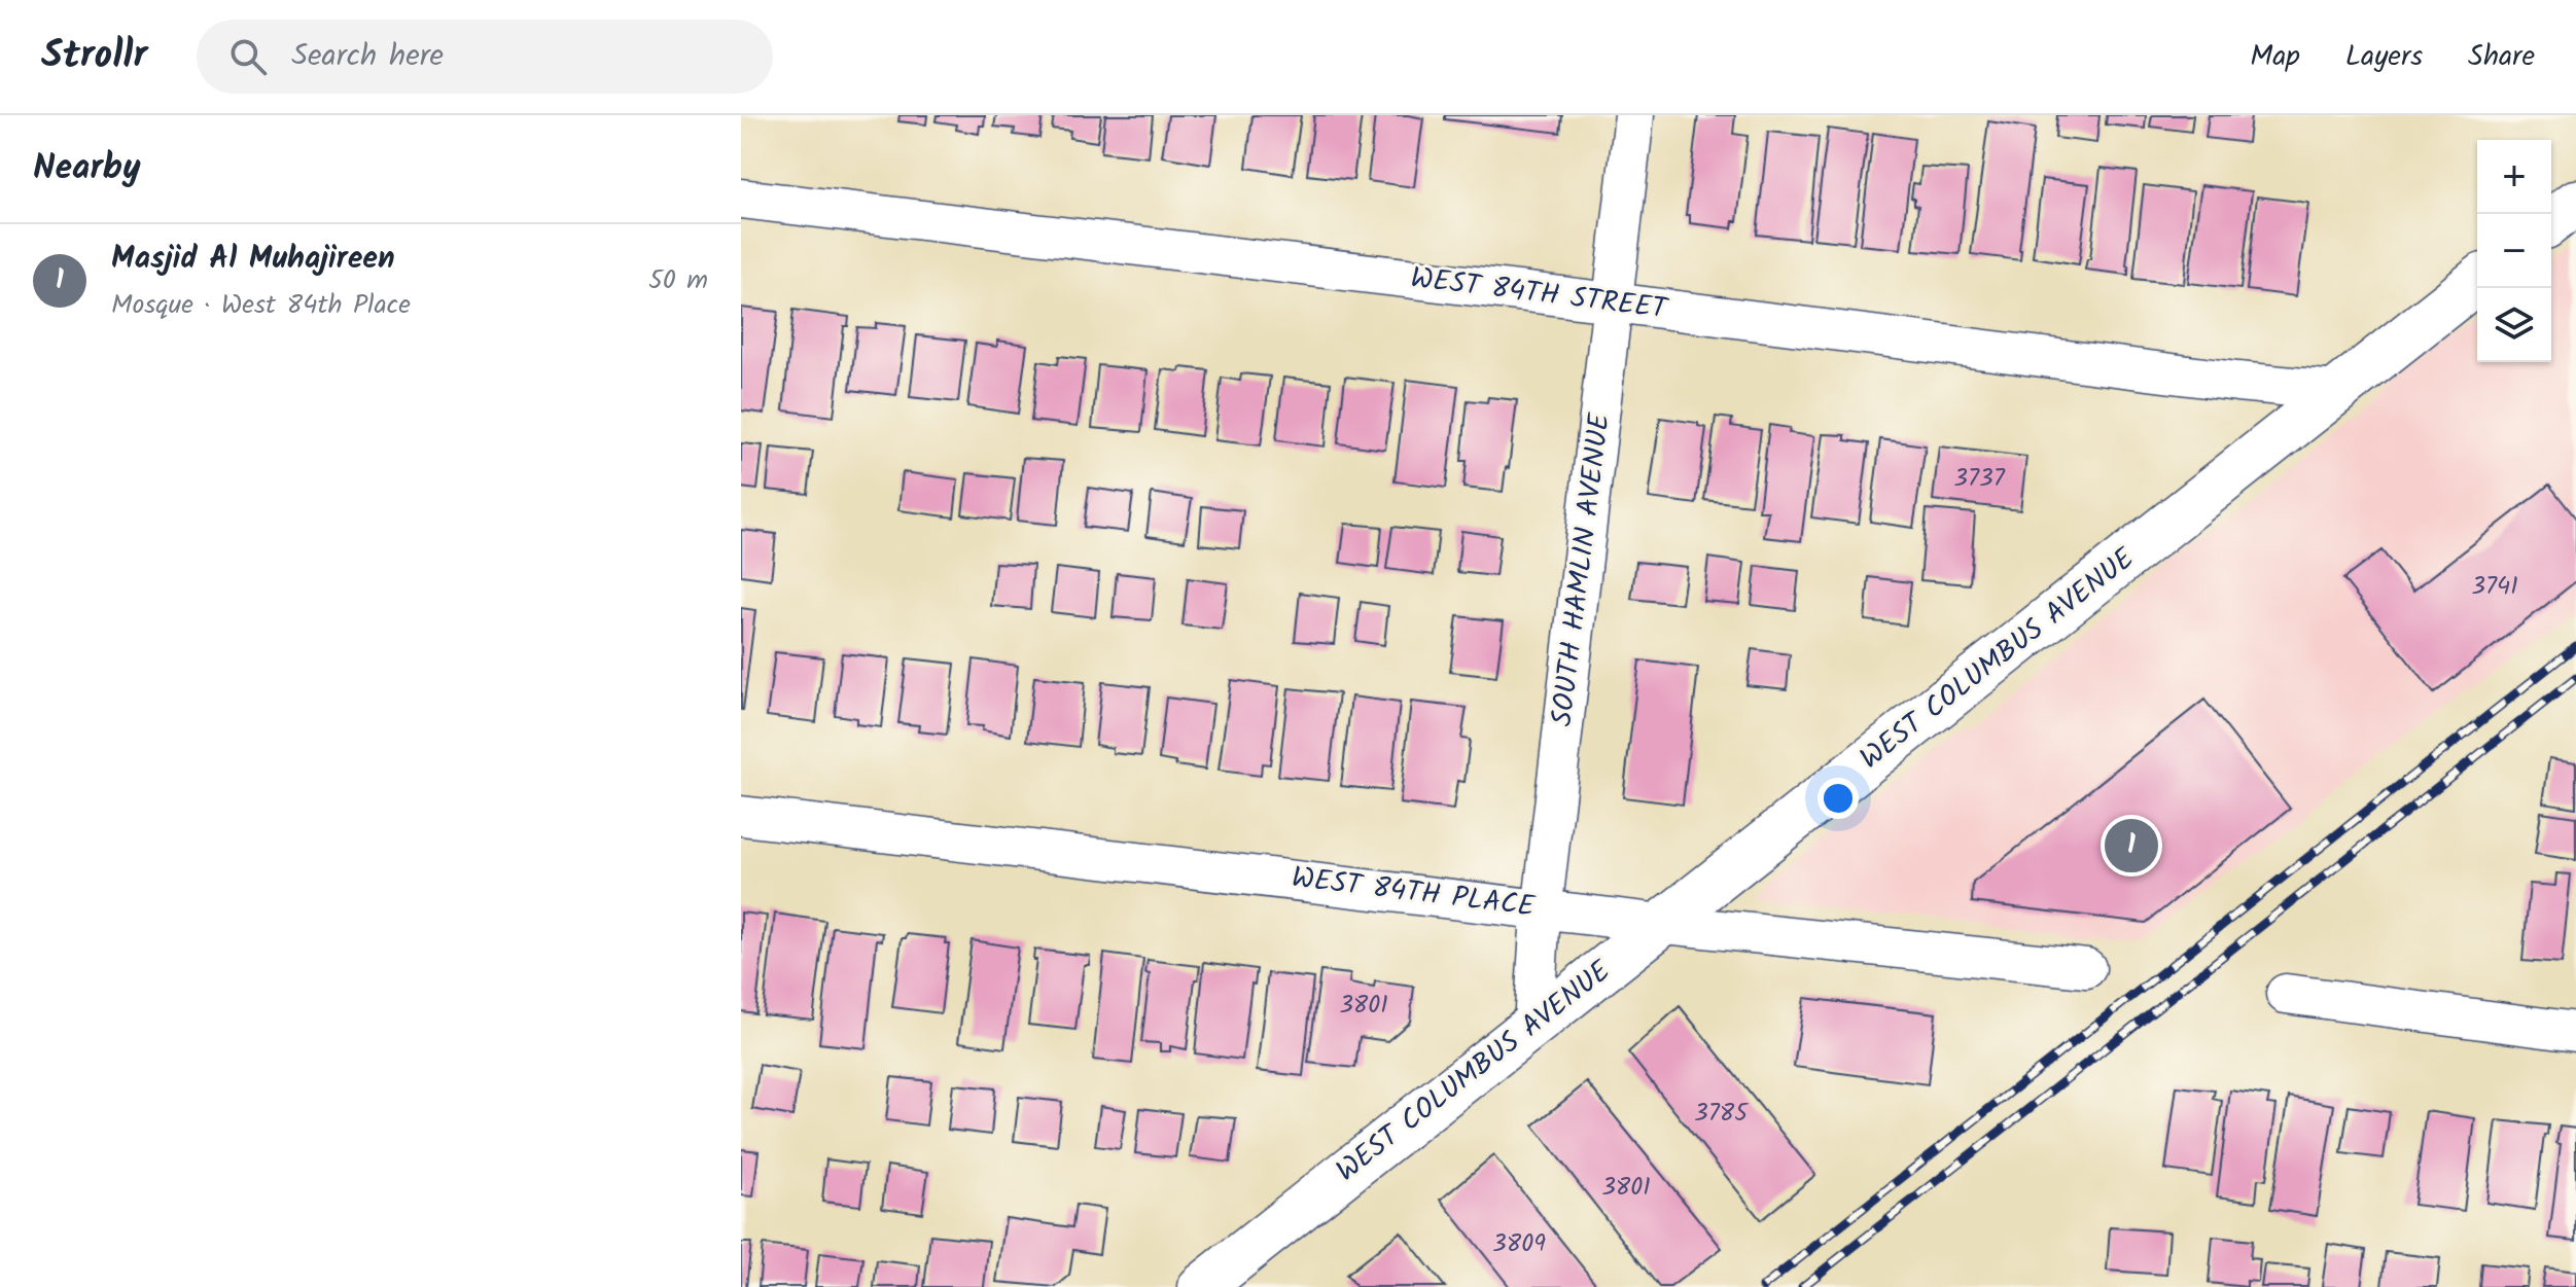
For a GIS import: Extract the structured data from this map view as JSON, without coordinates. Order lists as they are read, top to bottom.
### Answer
{
  "streets": {
    "main road": ["WEST COLUMBUS AVENUE"],
    "street": ["WEST 84TH STREET", "SOUTH HAMLIN AVENUE", "WEST 84TH PLACE"]
  },
  "crossings": [
    ["WEST 84TH STREET", "SOUTH HAMLIN AVENUE"],
    ["WEST 84TH STREET", "WEST COLUMBUS AVENUE"],
    ["SOUTH HAMLIN AVENUE", "WEST COLUMBUS AVENUE"],
    ["SOUTH HAMLIN AVENUE", "WEST 84TH PLACE"],
    ["WEST COLUMBUS AVENUE", "WEST 84TH PLACE"]
  ],
  "house_numbers": [
    "3737",
    "3741",
    "3801",
    "3785",
    "3801",
    "3809"
  ],
  "page": {
    "header": "Strollr",
    "search": "Search here",
    "nav": ["Map", "Layers", "Share"],
    "heading": "Nearby",
    "map_buttons": ["+", "−"],
    "list": [
      {
        "mark": "1",
        "name": "Masjid Al Muhajireen",
        "note": "Mosque · West 84th Place",
        "value": "50 m"
      }
    ],
    "pins": "1"
  }
}
